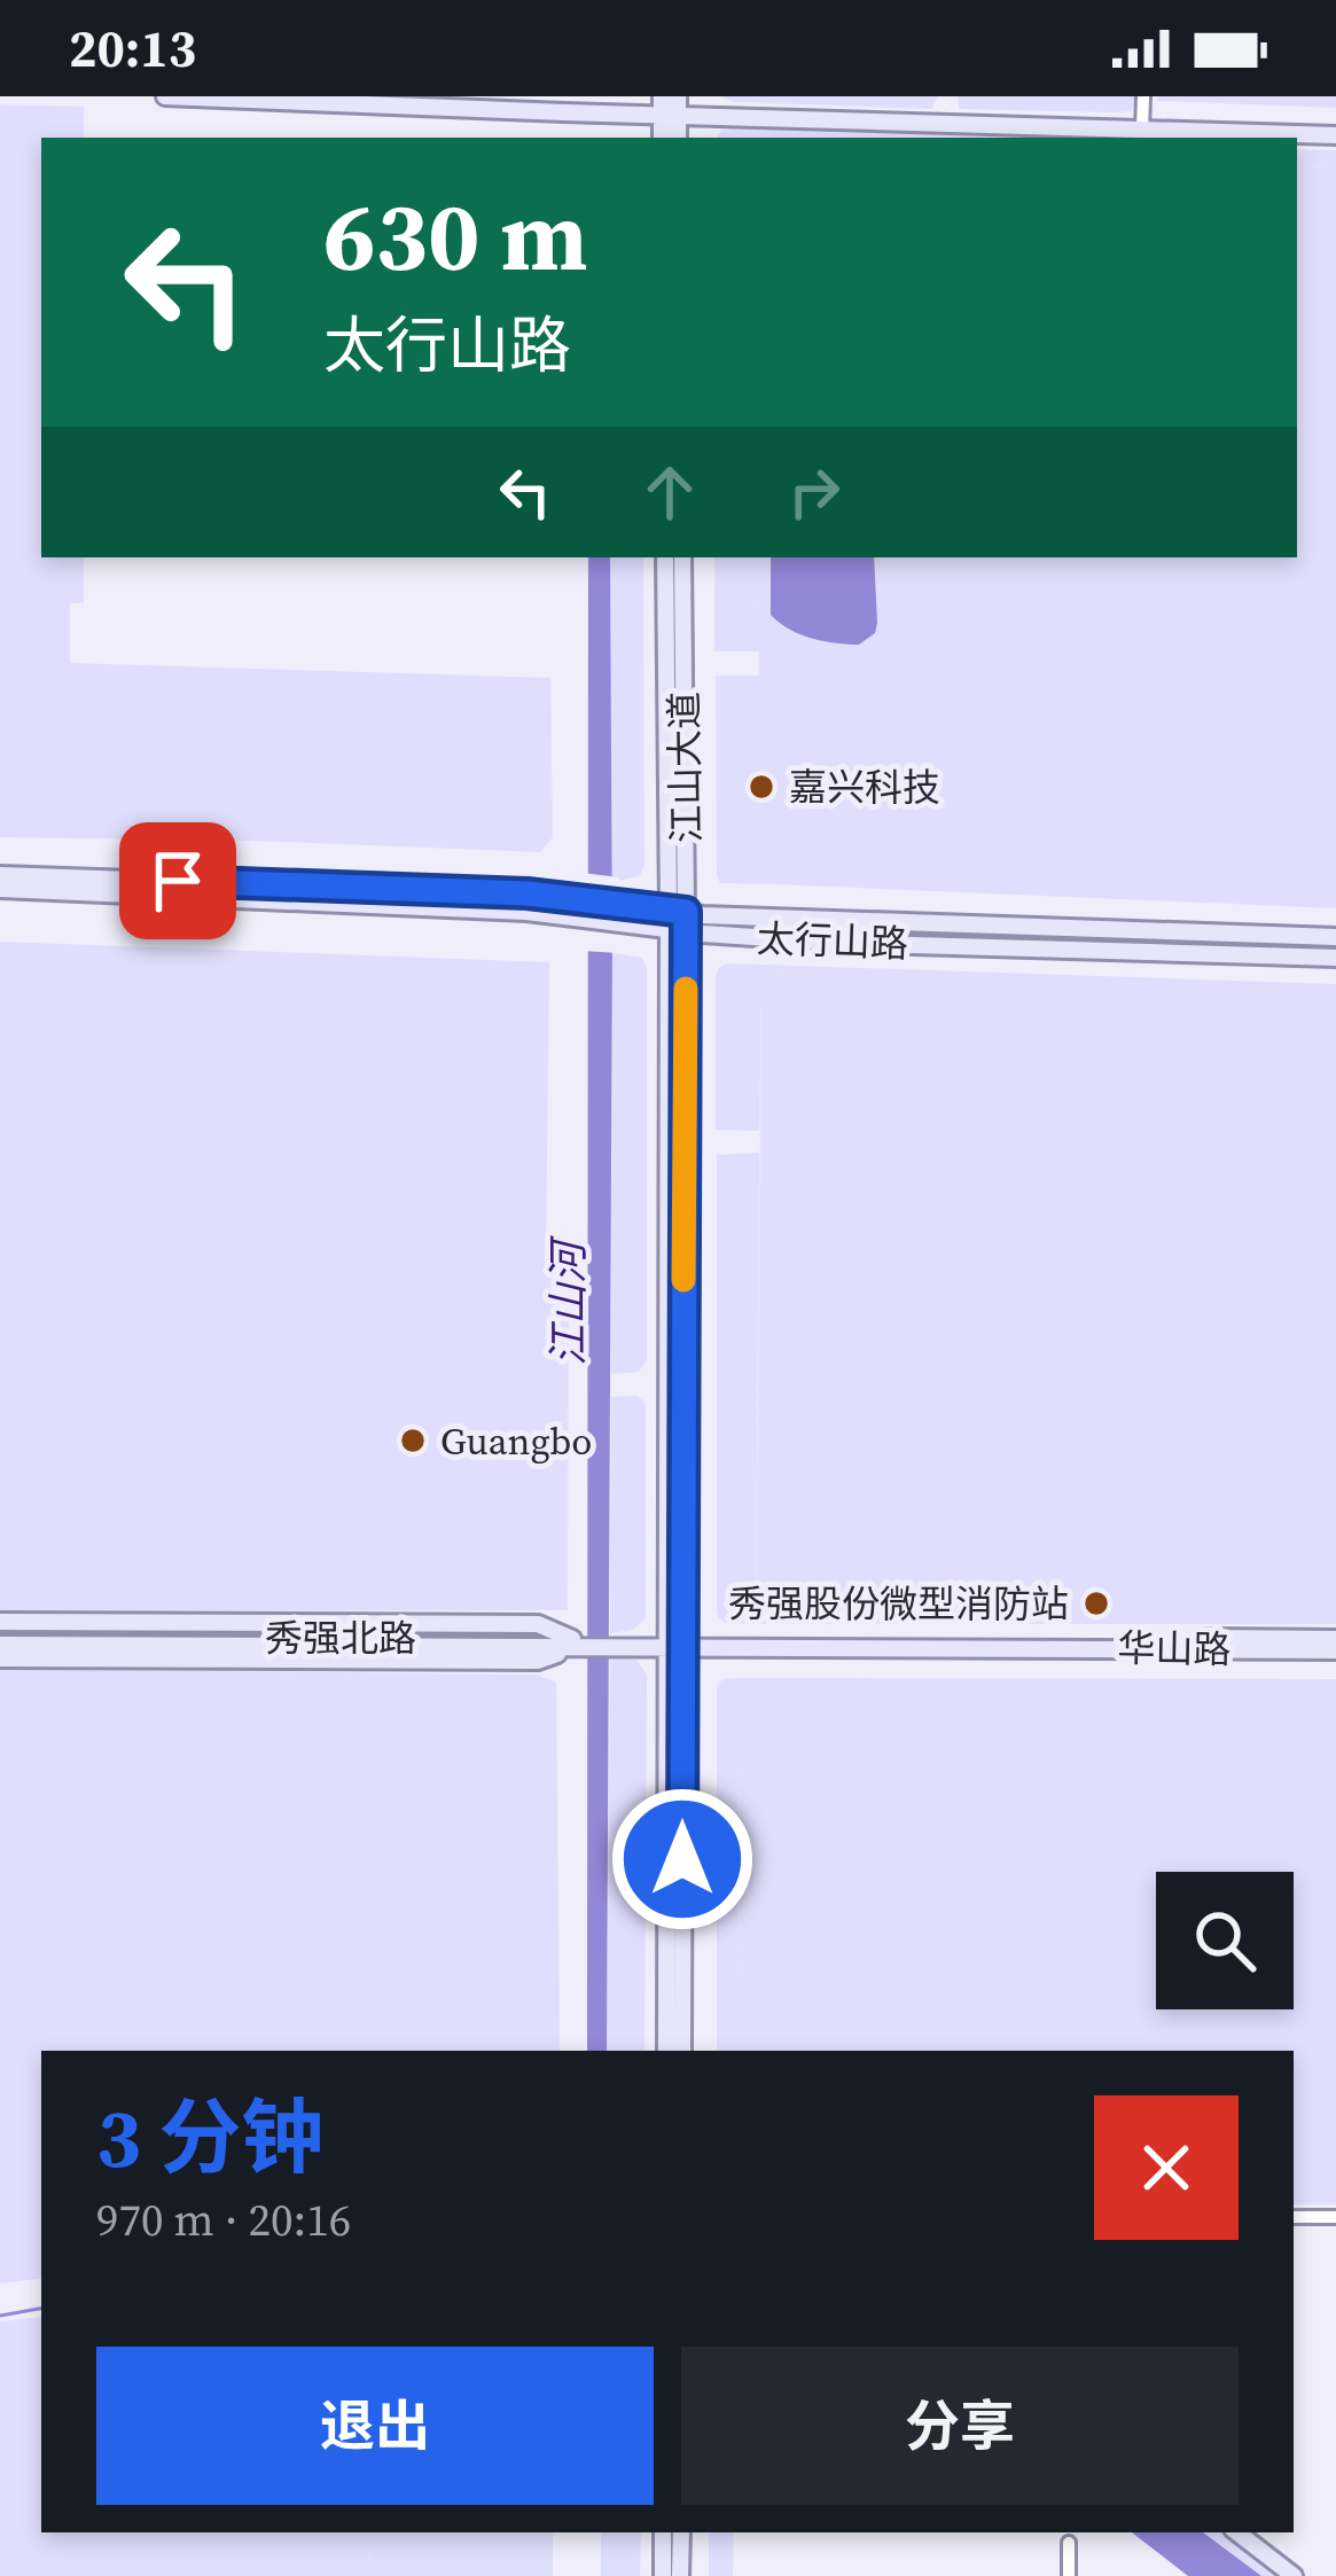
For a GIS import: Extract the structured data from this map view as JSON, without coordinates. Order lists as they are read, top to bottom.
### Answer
{
  "streets": {
    "street": [
      "江山大道",
      "太行山路",
      "秀强北路",
      "华山路"
    ]
  },
  "crossings": [
    ["江山大道", "太行山路"],
    ["江山大道", "秀强北路"],
    ["江山大道", "华山路"],
    ["秀强北路", "华山路"]
  ],
  "water": ["江山河"],
  "places": ["嘉兴科技", "Guangbo", "秀强股份微型消防站"],
  "page": {
    "status": "20:13",
    "turn": ["630 m", "太行山路"],
    "heading": ["3 分钟", "970 m · 20:16"],
    "buttons": ["退出", "分享"]
  }
}
